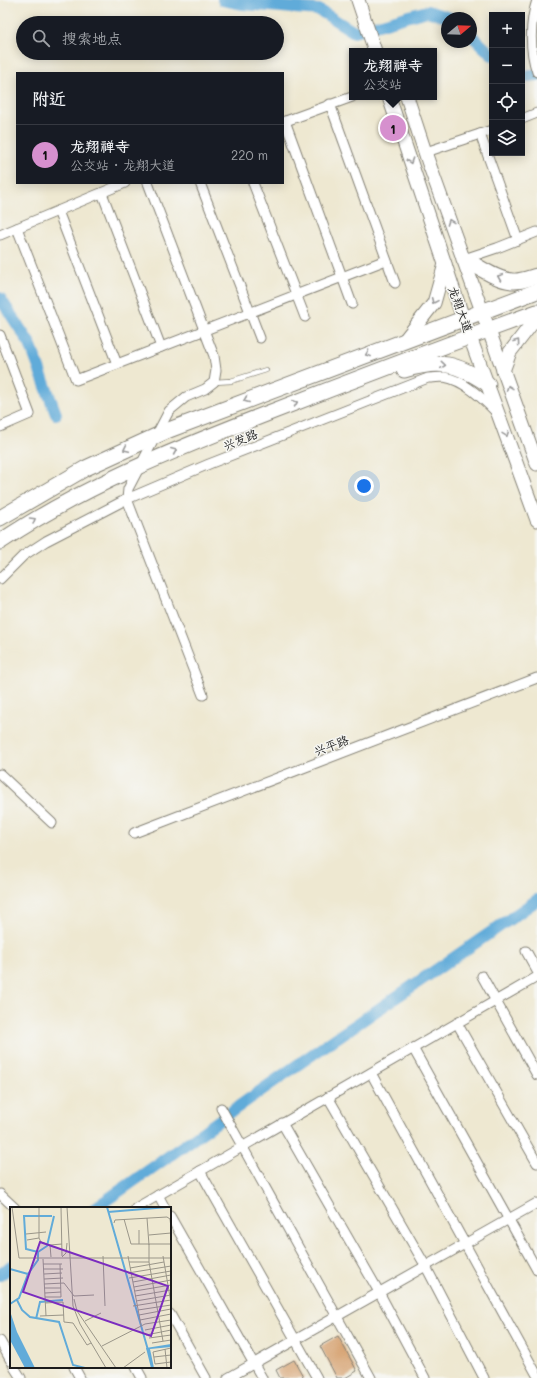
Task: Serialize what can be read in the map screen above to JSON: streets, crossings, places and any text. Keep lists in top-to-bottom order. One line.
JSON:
{"streets":{"main road":["龙翔大道"],"street":["兴发路","兴平路"]},"crossings":[["龙翔大道","兴发路"]],"north":"right","page":{"map_buttons":["+","−"],"search":"搜索地点","popup":["龙翔禅寺","公交站"],"heading":"附近","pins":"1","list":[{"mark":"1","name":"龙翔禅寺","note":"公交站 · 龙翔大道","value":"220 m"}]}}
